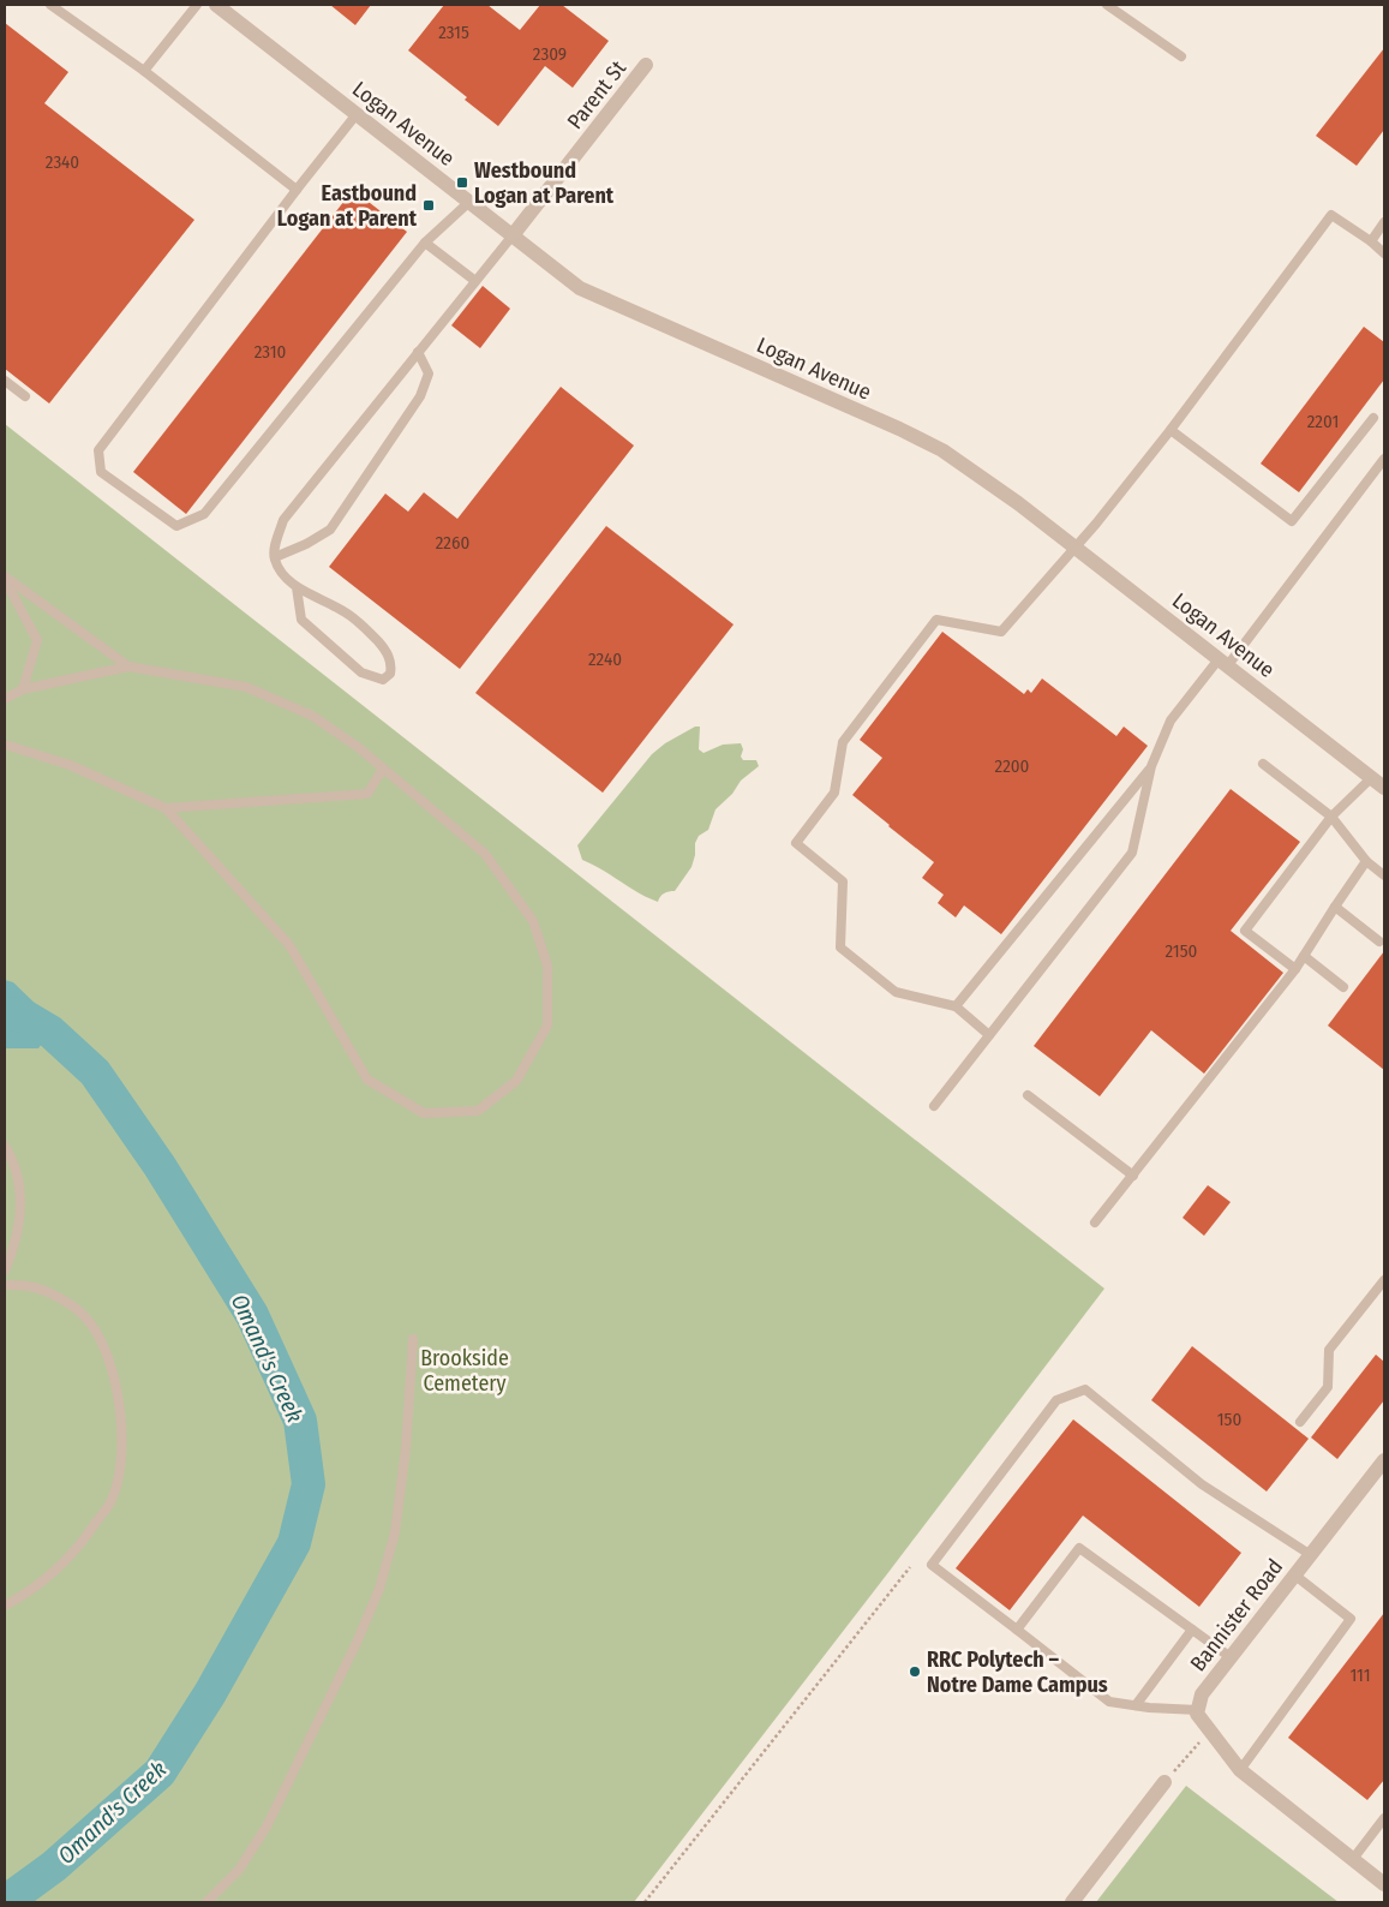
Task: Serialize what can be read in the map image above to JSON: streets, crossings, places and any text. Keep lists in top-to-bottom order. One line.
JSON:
{"streets":{"street":["Parent St","Logan Avenue","Bannister Road"]},"crossings":[["Parent St","Logan Avenue"]],"water":["Omand's Creek"],"parks":["Brookside Cemetery"],"places":{"transit":["Westbound Logan at Parent","Eastbound Logan at Parent"],"other":["RRC Polytech – Notre Dame Campus"]},"house_numbers":["2315","2309","2340","2310","2201","2260","2240","2200","2150","150","111"]}
